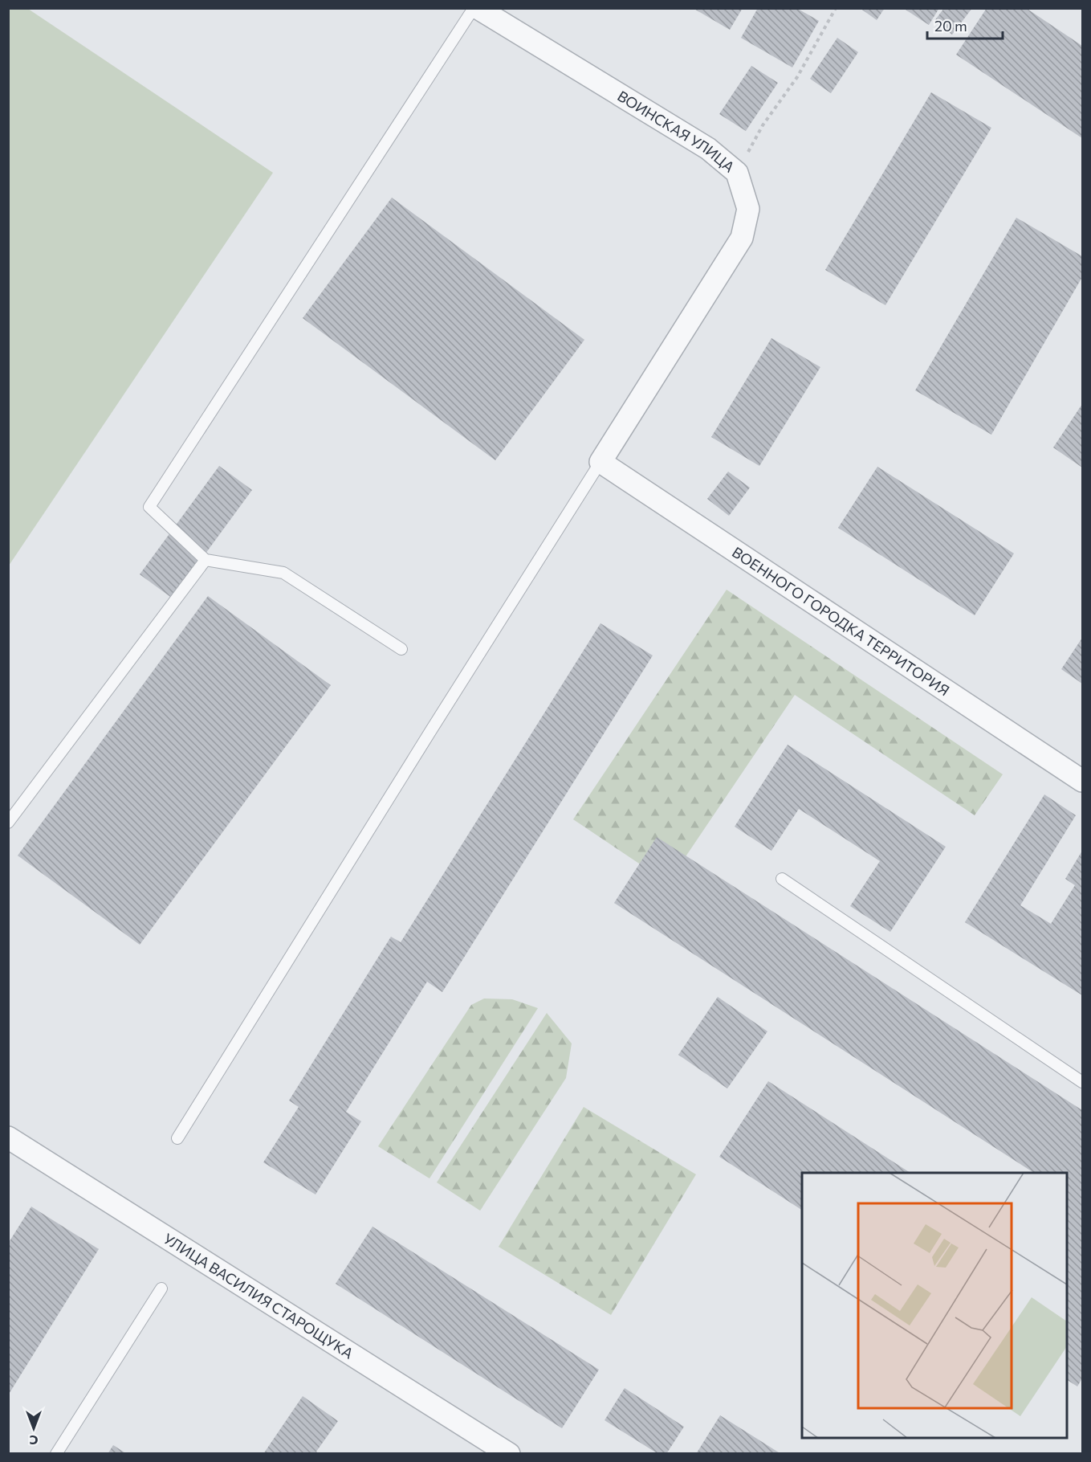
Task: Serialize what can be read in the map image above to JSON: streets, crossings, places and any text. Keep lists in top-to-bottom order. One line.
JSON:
{"streets":{"street":["ВОИНСКАЯ УЛИЦА","ВОЕННОГО ГОРОДКА ТЕРРИТОРИЯ","УЛИЦА ВАСИЛИЯ СТАРОЩУКА"]},"crossings":[["ВОИНСКАЯ УЛИЦА","ВОЕННОГО ГОРОДКА ТЕРРИТОРИЯ"]],"scale_bar":"20 m","north":"bottom"}
